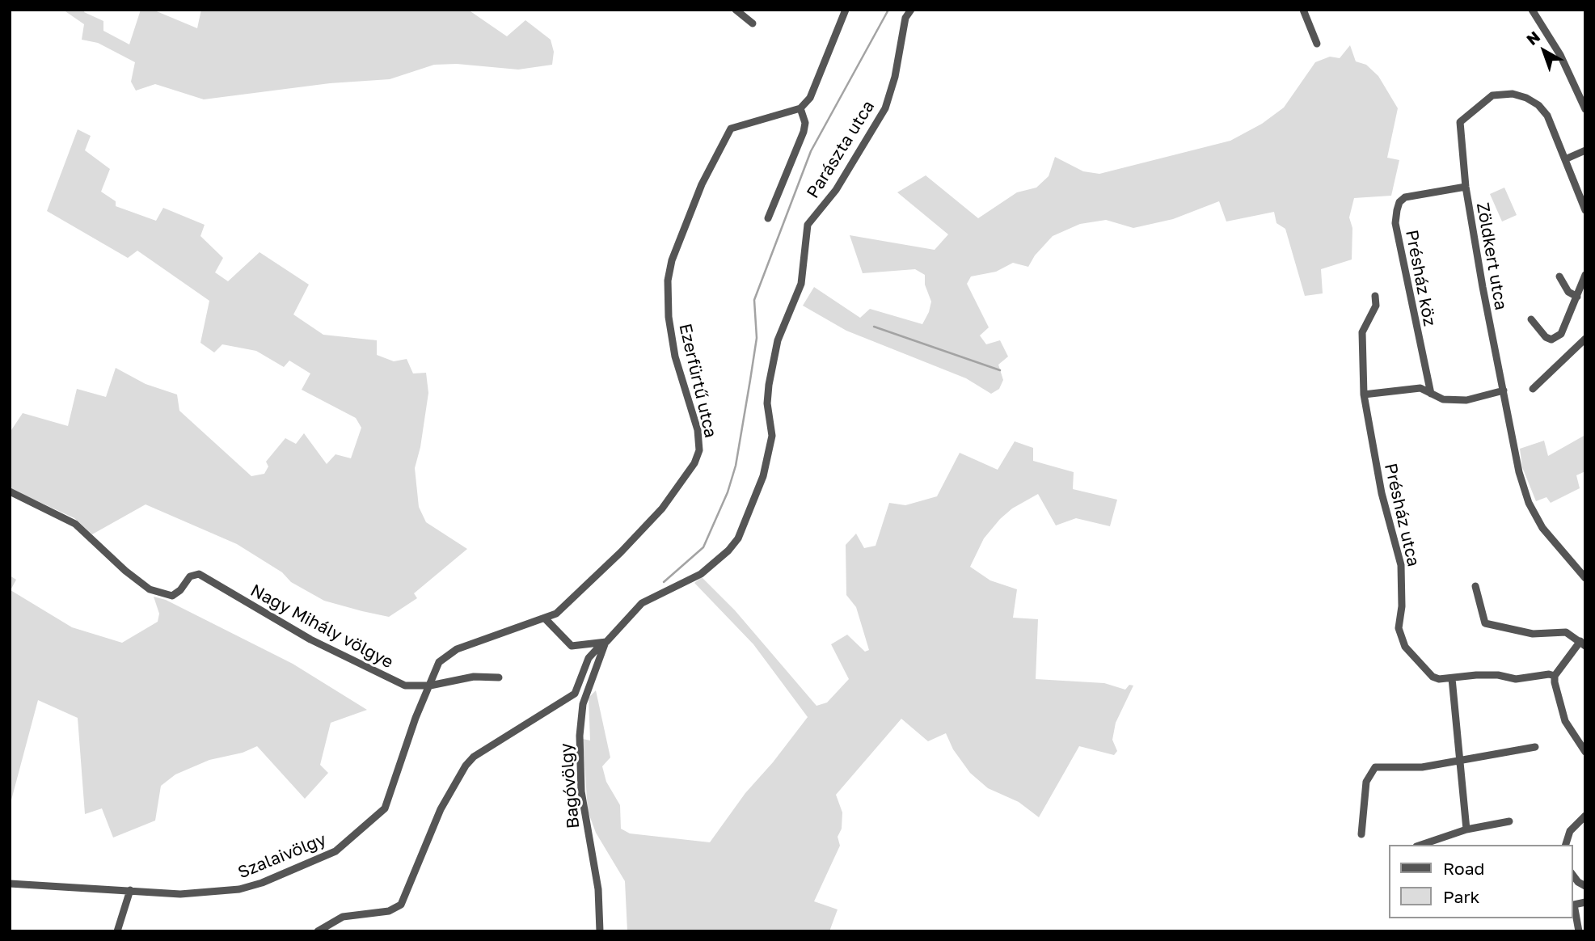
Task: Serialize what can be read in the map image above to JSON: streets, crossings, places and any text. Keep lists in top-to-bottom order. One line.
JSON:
{"streets":{"street":["Parászta utca","Zöldkert utca","Présház köz","Ezerfürtű utca","Présház utca","Nagy Mihály völgye","Bagóvölgy","Szalaivölgy"]},"crossings":[["Parászta utca","Bagóvölgy"],["Zöldkert utca","Présház köz"],["Ezerfürtű utca","Nagy Mihály völgye"],["Ezerfürtű utca","Szalaivölgy"],["Nagy Mihály völgye","Szalaivölgy"]],"legend":["Road","Park"],"north":"top left"}
